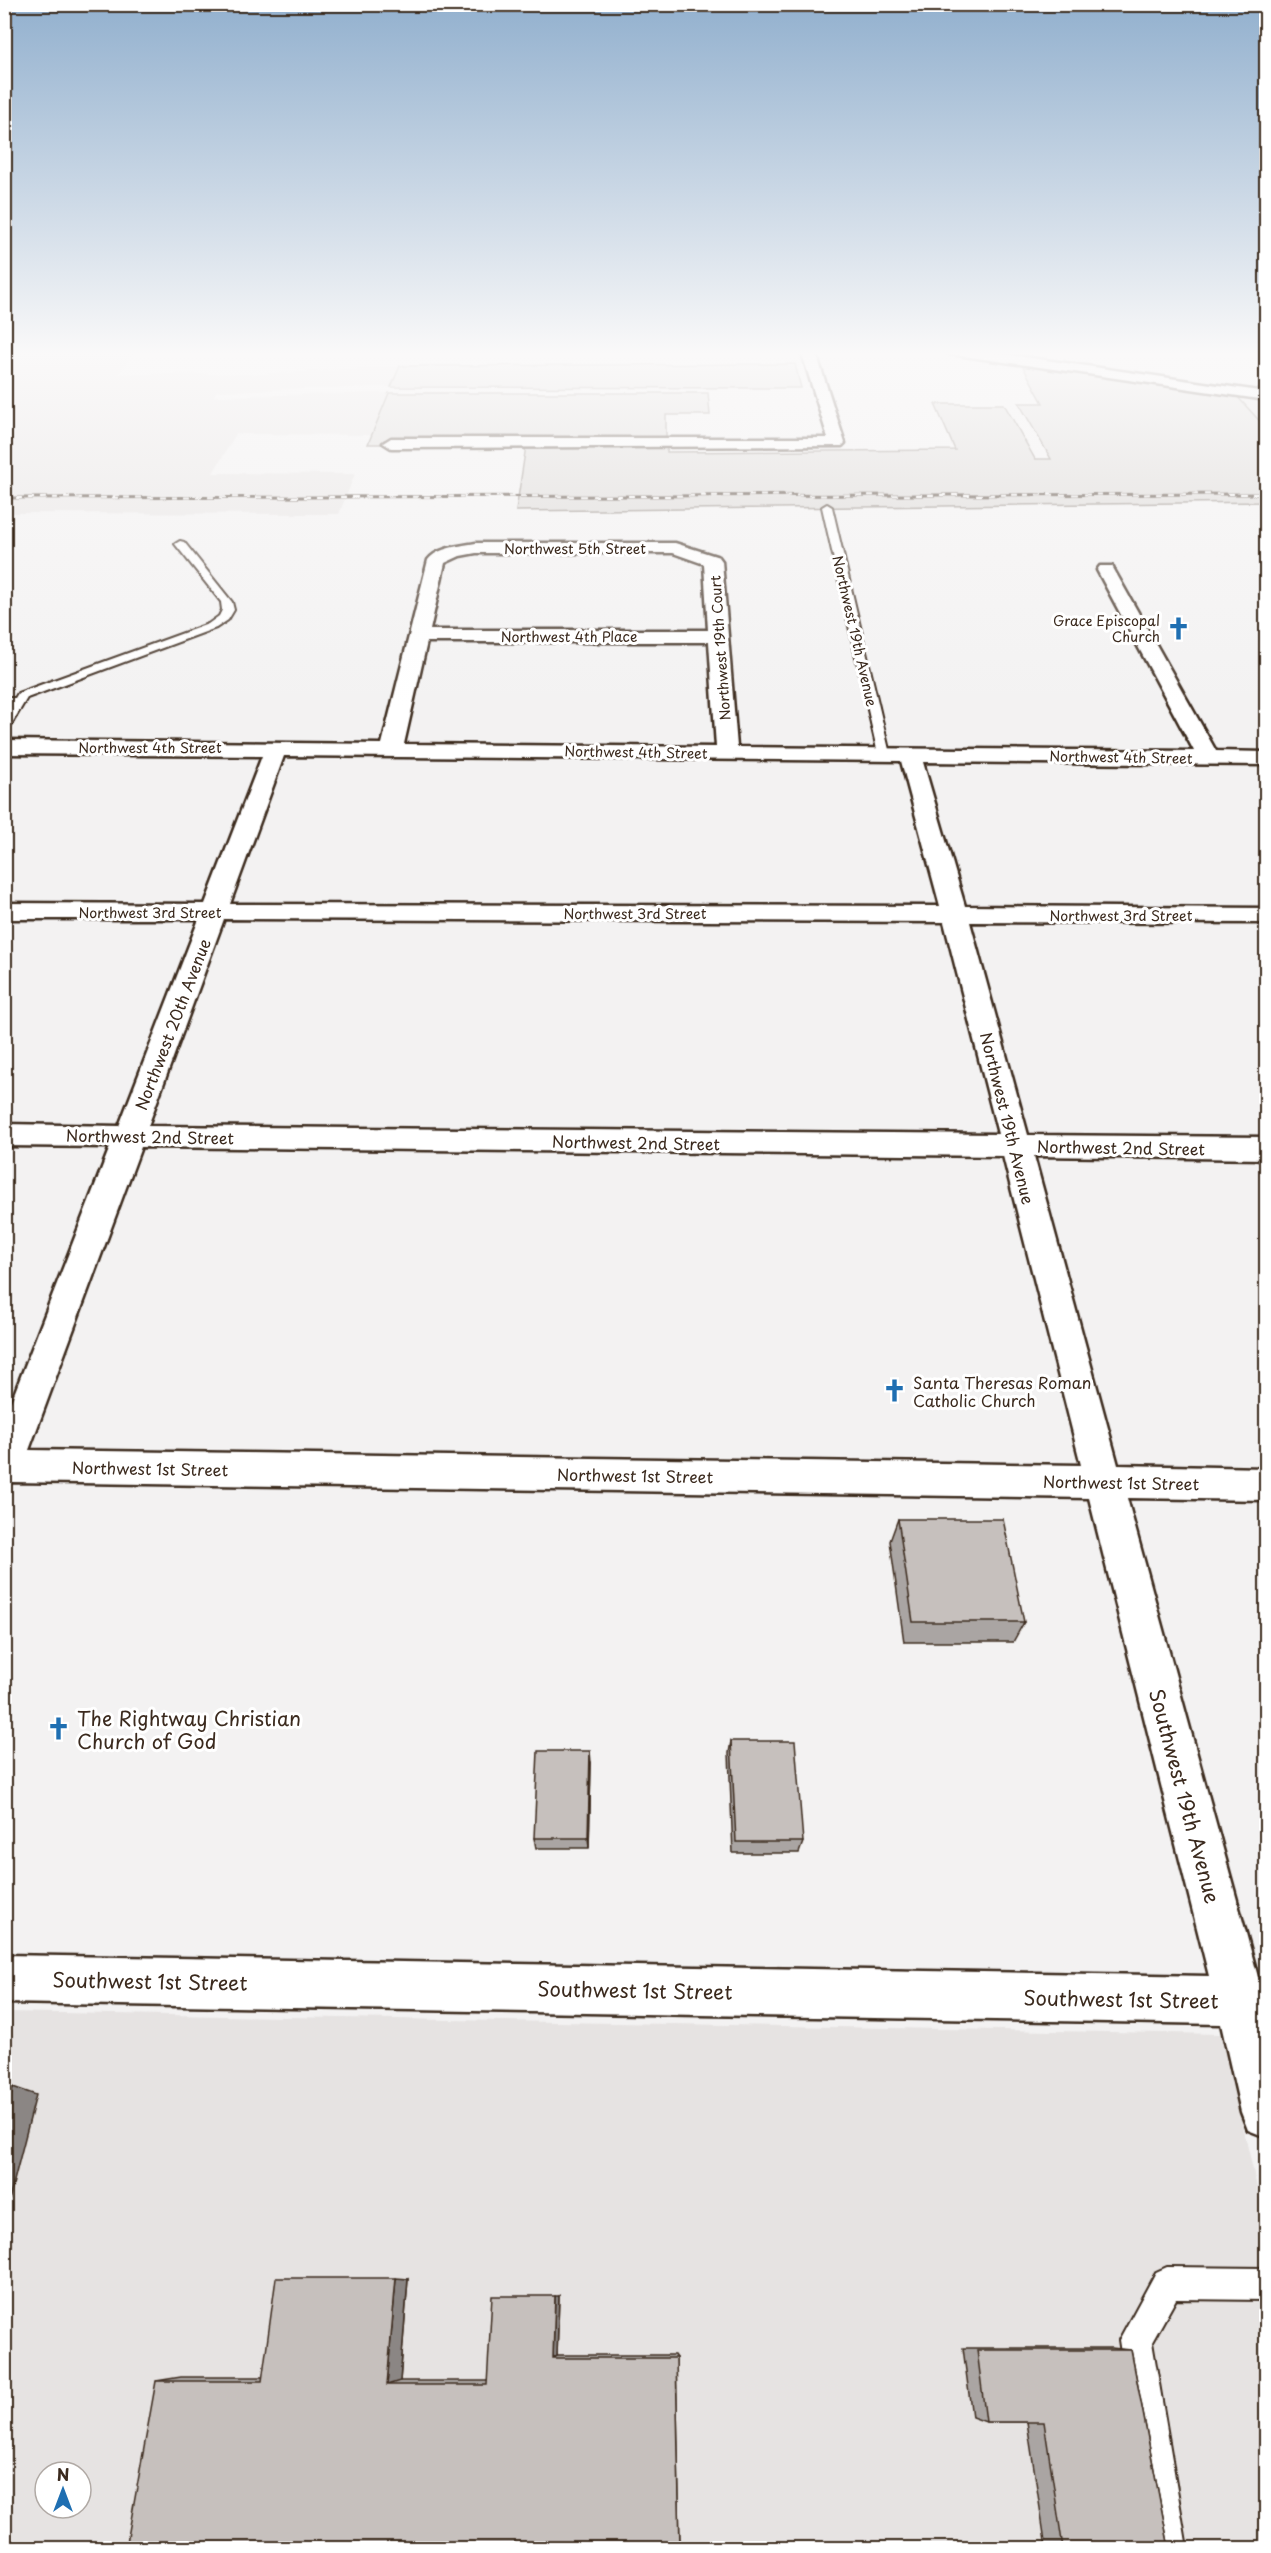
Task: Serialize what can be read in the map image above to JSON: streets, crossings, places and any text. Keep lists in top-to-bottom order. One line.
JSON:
{"streets":{"street":["Northwest 5th Street","Northwest 19th Avenue","Northwest 4th Place","Northwest 19th Court","Northwest 4th Street","Northwest 3rd Street","Northwest 20th Avenue","Northwest 2nd Street","Northwest 1st Street","Southwest 19th Avenue","Southwest 1st Street"]},"crossings":[["Northwest 5th Street","Northwest 4th Place"],["Northwest 5th Street","Northwest 19th Court"],["Northwest 19th Avenue","Northwest 4th Street"],["Northwest 19th Avenue","Northwest 3rd Street"],["Northwest 19th Avenue","Northwest 2nd Street"],["Northwest 19th Avenue","Northwest 1st Street"],["Northwest 19th Avenue","Southwest 19th Avenue"],["Northwest 4th Place","Northwest 19th Court"],["Northwest 19th Court","Northwest 4th Street"],["Northwest 4th Street","Northwest 20th Avenue"],["Northwest 3rd Street","Northwest 20th Avenue"],["Northwest 20th Avenue","Northwest 2nd Street"],["Northwest 20th Avenue","Northwest 1st Street"],["Northwest 1st Street","Southwest 19th Avenue"],["Southwest 19th Avenue","Southwest 1st Street"]],"places":{"church":["Grace Episcopal Church","Santa Theresas Roman Catholic Church","The Rightway Christian Church of God"]},"north":"top"}
